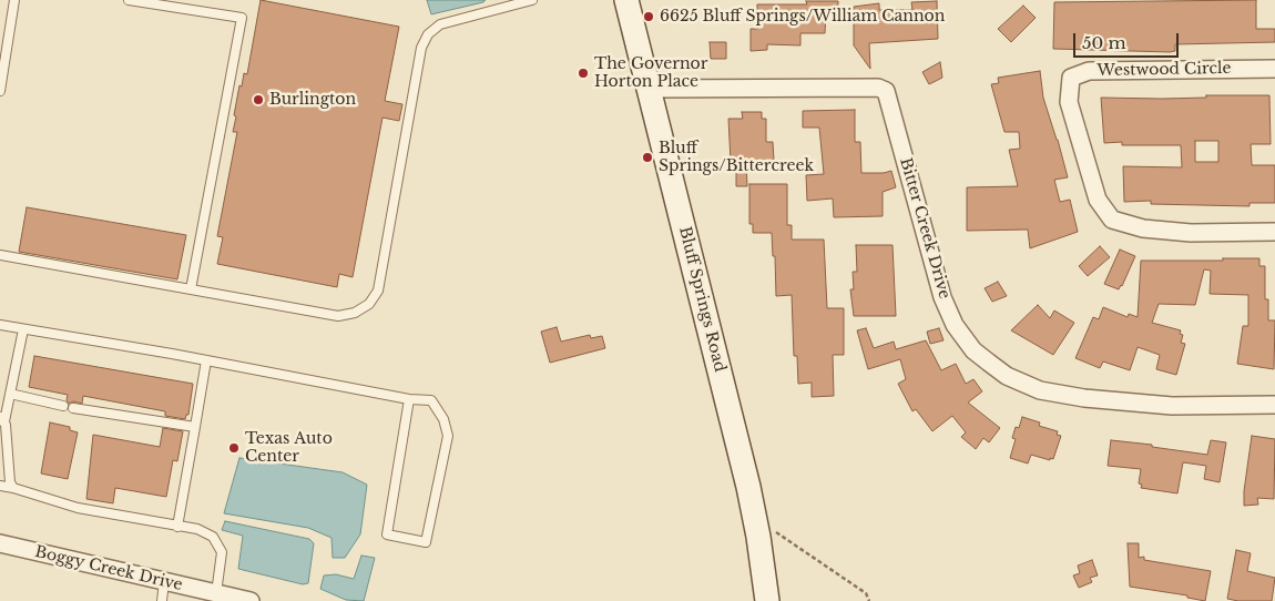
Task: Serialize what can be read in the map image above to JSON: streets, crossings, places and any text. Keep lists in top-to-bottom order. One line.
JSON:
{"streets":{"street":["Westwood Circle","Bitter Creek Drive","Bluff Springs Road","Boggy Creek Drive"]},"crossings":[["Bitter Creek Drive","Bluff Springs Road"]],"places":["6625 Bluff Springs/William Cannon","The Governor Horton Place","Burlington","Bluff Springs/Bittercreek","Texas Auto Center"],"scale_bar":"50 m"}
